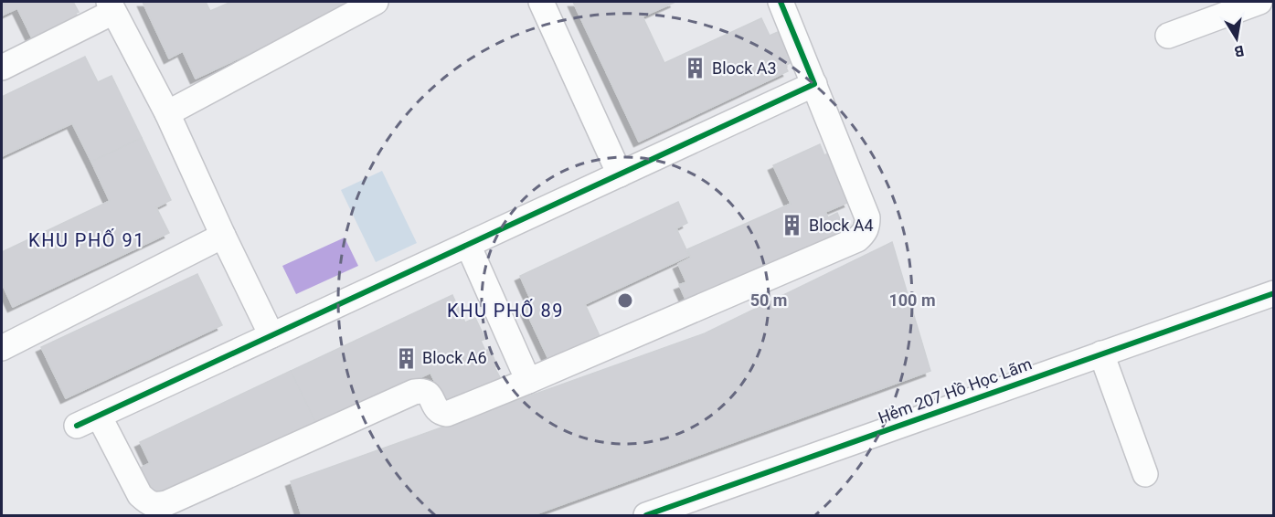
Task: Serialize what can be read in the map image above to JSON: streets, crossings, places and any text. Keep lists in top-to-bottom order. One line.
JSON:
{"streets":{"street":["Hẻm 207 Hồ Học Lãm"]},"districts":["KHU PHỐ 91","KHU PHỐ 89"],"places":{"building":["Block A3","Block A4","Block A6"]},"north":"bottom","rings":["50 m","100 m"]}
